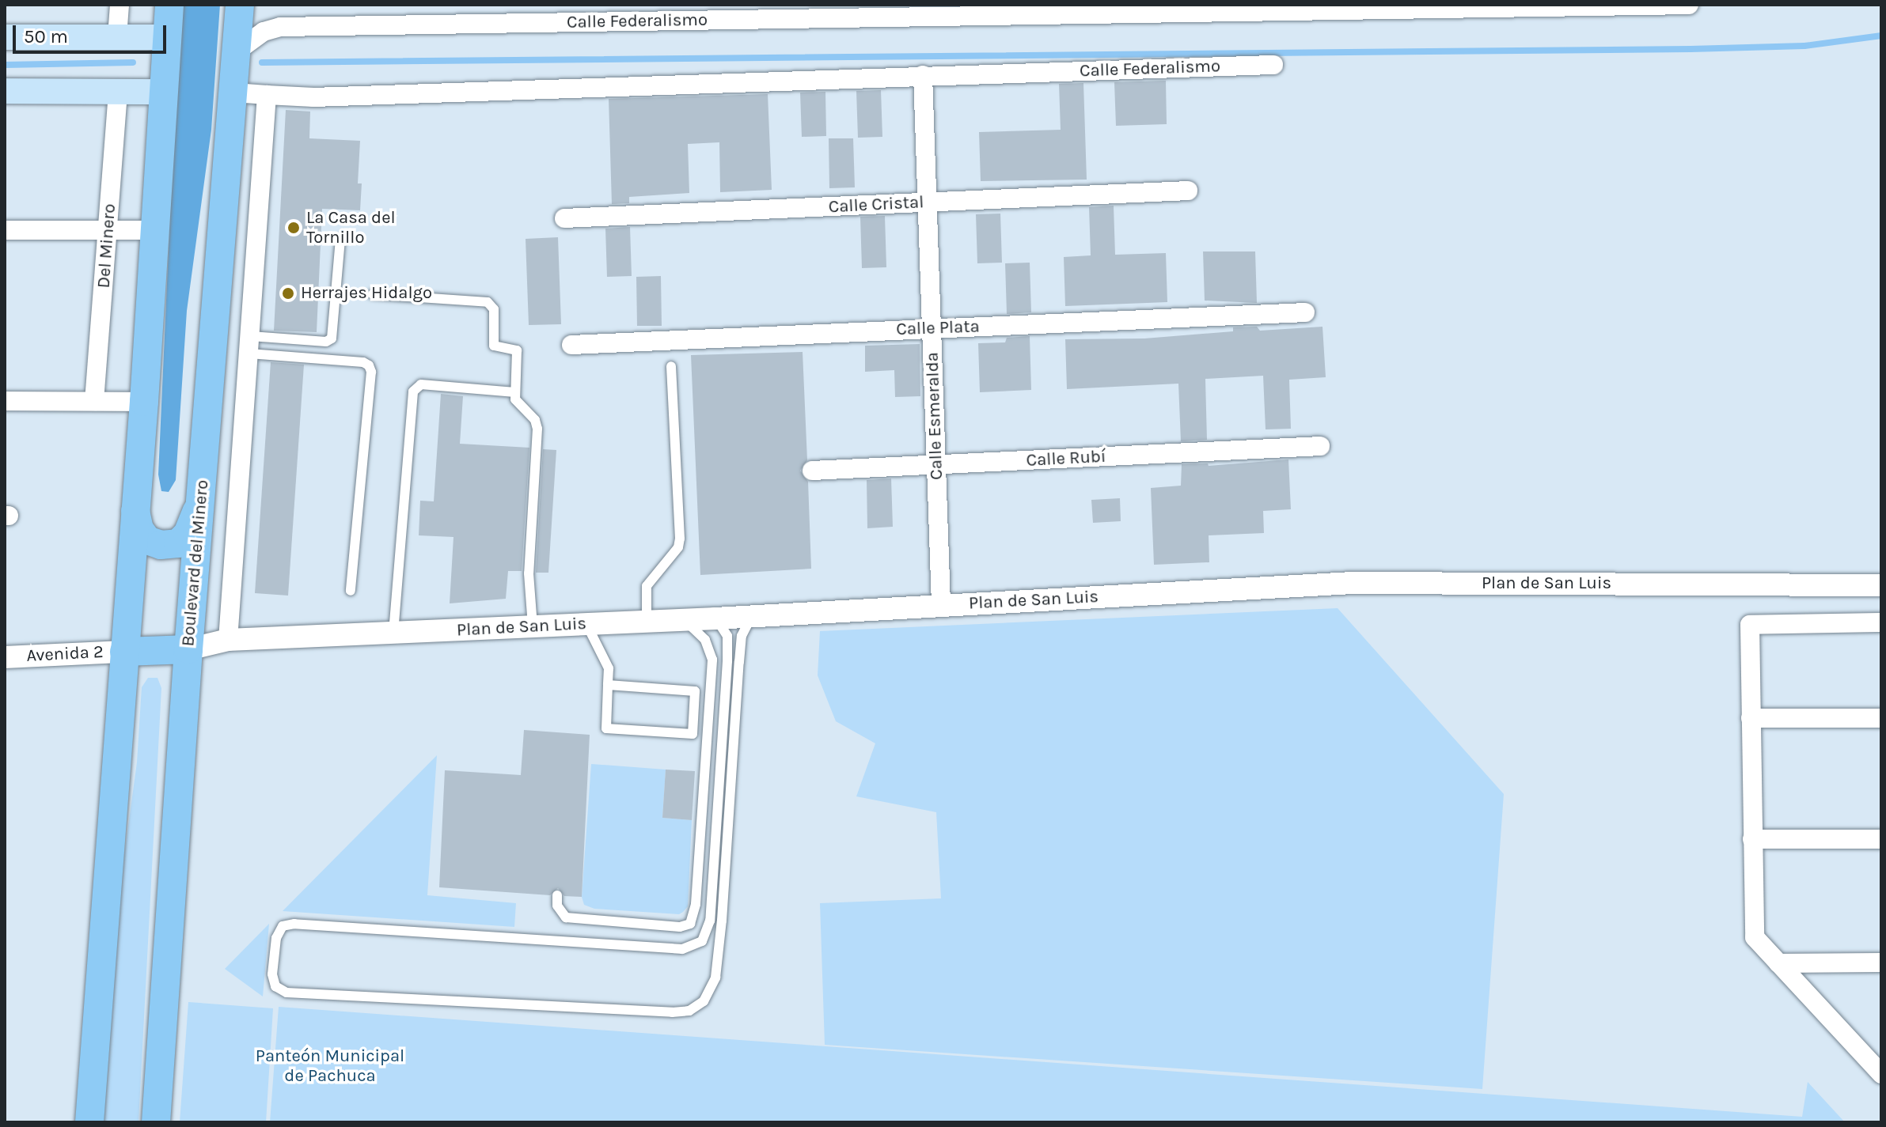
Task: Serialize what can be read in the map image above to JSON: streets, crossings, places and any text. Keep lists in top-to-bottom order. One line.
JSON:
{"streets":{"main road":["Boulevard del Minero"],"street":["Calle Federalismo","Calle Cristal","Del Minero","Calle Plata","Calle Esmeralda","Calle Rubí","Plan de San Luis","Avenida 2"]},"crossings":[["Calle Federalismo","Calle Esmeralda"],["Calle Federalismo","Boulevard del Minero"],["Calle Cristal","Calle Esmeralda"],["Calle Plata","Calle Esmeralda"],["Calle Esmeralda","Calle Rubí"],["Calle Esmeralda","Plan de San Luis"],["Boulevard del Minero","Plan de San Luis"]],"parks":["Panteón Municipal de Pachuca"],"places":["La Casa del Tornillo","Herrajes Hidalgo"],"scale_bar":"50 m"}
